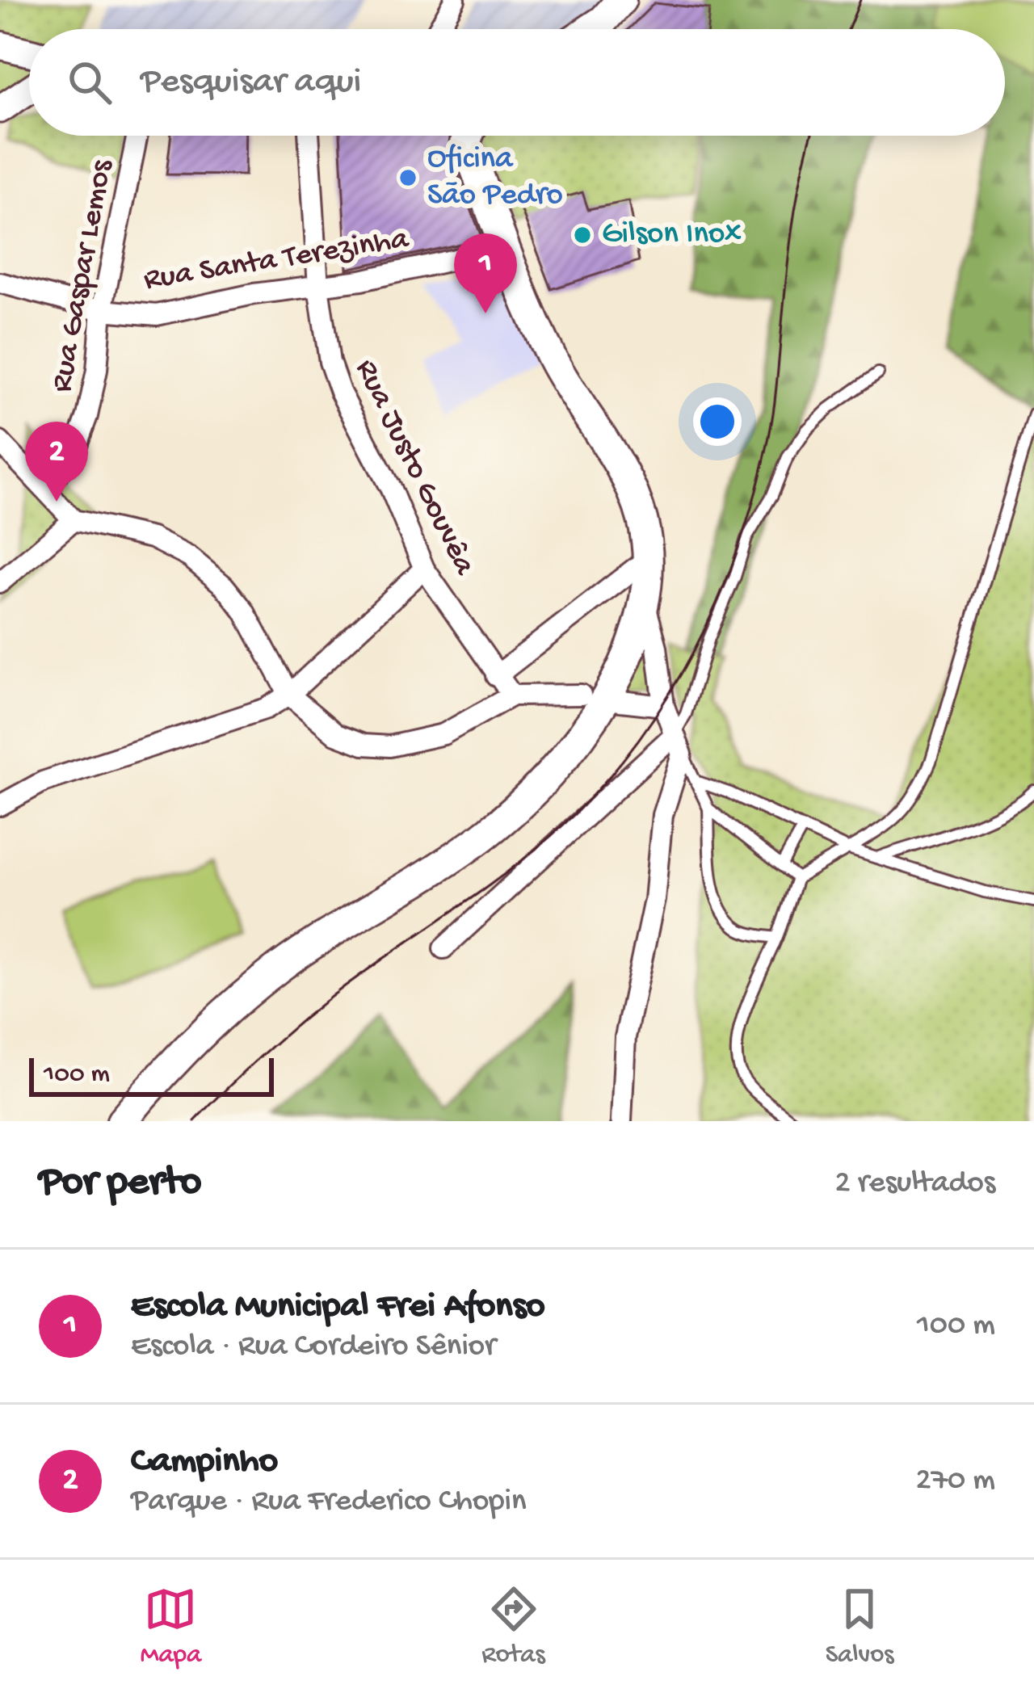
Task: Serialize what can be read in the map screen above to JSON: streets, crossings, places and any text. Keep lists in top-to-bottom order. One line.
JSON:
{"streets":{"street":["Rua Santa Terezinha","Rua Gaspar Lemos","Rua Justo Gouvêa"]},"crossings":[["Rua Santa Terezinha","Rua Gaspar Lemos"],["Rua Santa Terezinha","Rua Justo Gouvêa"]],"places":["Oficina São Pedro","Gilson Inox"],"scale_bar":"100 m","page":{"search":"Pesquisar aqui","pins":["1","2"],"scale":"100 m","heading":["Por perto","2 resultados"],"list":[{"mark":"1","name":"Escola Municipal Frei Afonso","note":"Escola · Rua Cordeiro Sênior","value":"100 m"},{"mark":"2","name":"Campinho","note":"Parque · Rua Frederico Chopin","value":"270 m"}],"nav":["Mapa","Rotas","Salvos"]}}
